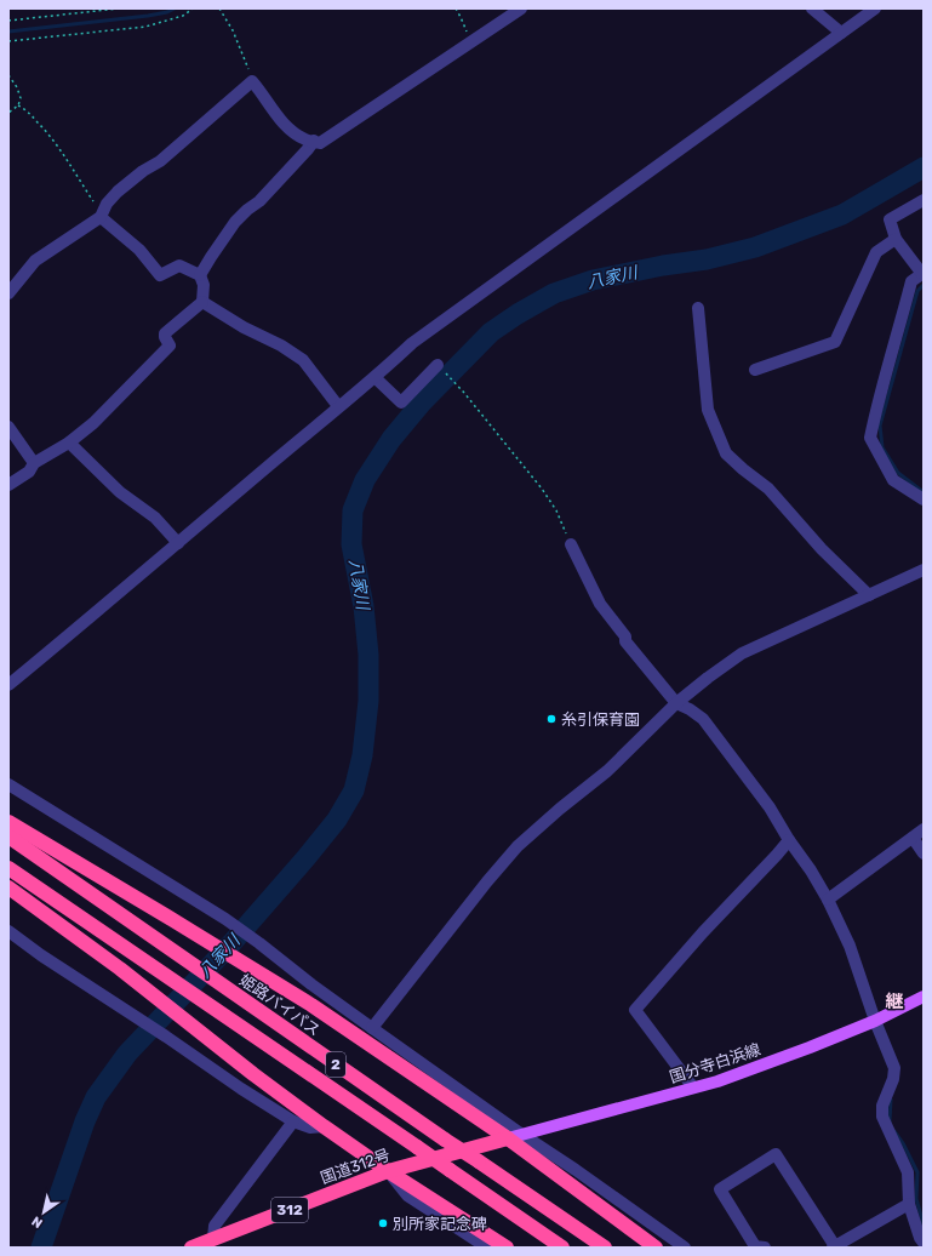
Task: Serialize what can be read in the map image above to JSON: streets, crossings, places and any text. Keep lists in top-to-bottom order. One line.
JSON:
{"streets":{"highway":["姫路バイパス","2","国道312号","312"],"main road":["国分寺白浜線"]},"crossings":[["国分寺白浜線","国道312号"]],"districts":["継"],"water":["八家川"],"places":["糸引保育園","別所家記念碑"],"north":"bottom left"}
